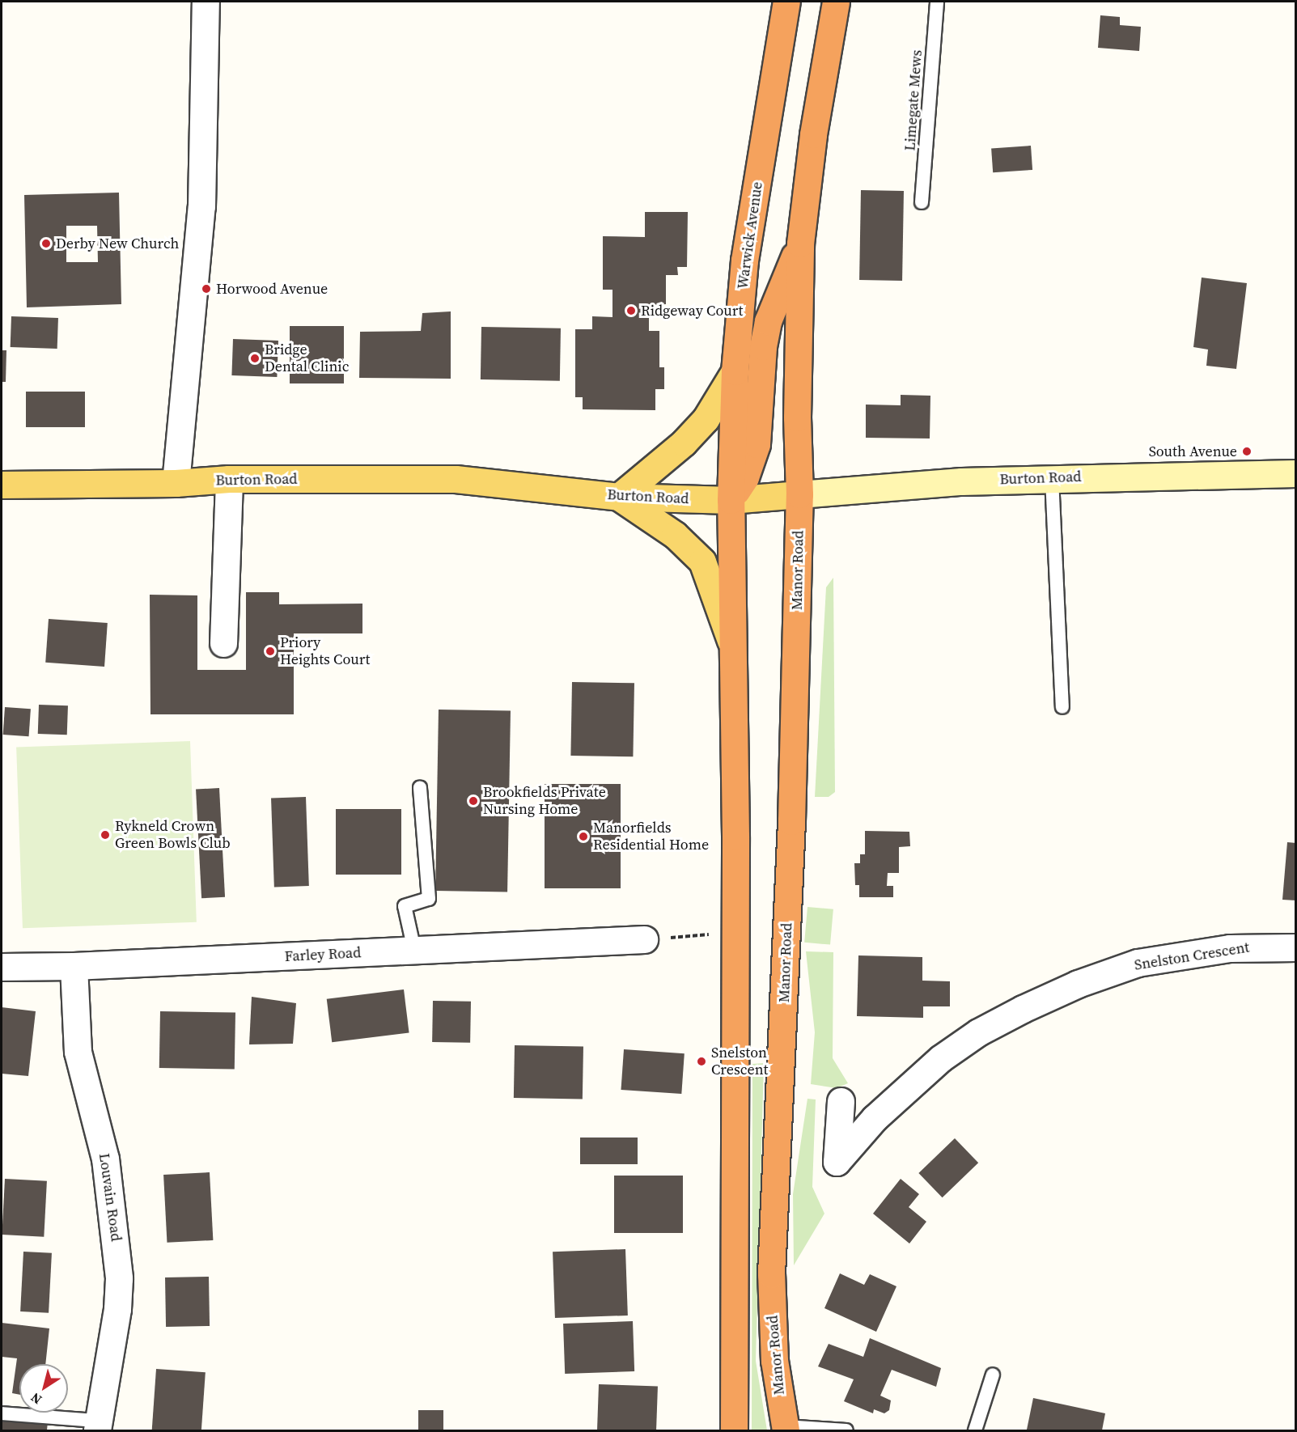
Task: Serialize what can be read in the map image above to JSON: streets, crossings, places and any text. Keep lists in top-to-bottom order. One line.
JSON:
{"streets":{"highway":["Warwick Avenue","Manor Road"],"main road":["Burton Road"],"street":["Farley Road","Snelston Crescent","Louvain Road"],"lane":["Limegate Mews"]},"crossings":[["Warwick Avenue","Burton Road"],["Burton Road","Manor Road"],["Farley Road","Louvain Road"]],"places":["Derby New Church","Horwood Avenue","Ridgeway Court","Bridge Dental Clinic","South Avenue","Priory Heights Court","Brookfields Private Nursing Home","Rykneld Crown Green Bowls Club","Manorfields Residential Home","Snelston Crescent"],"north":"bottom left"}
